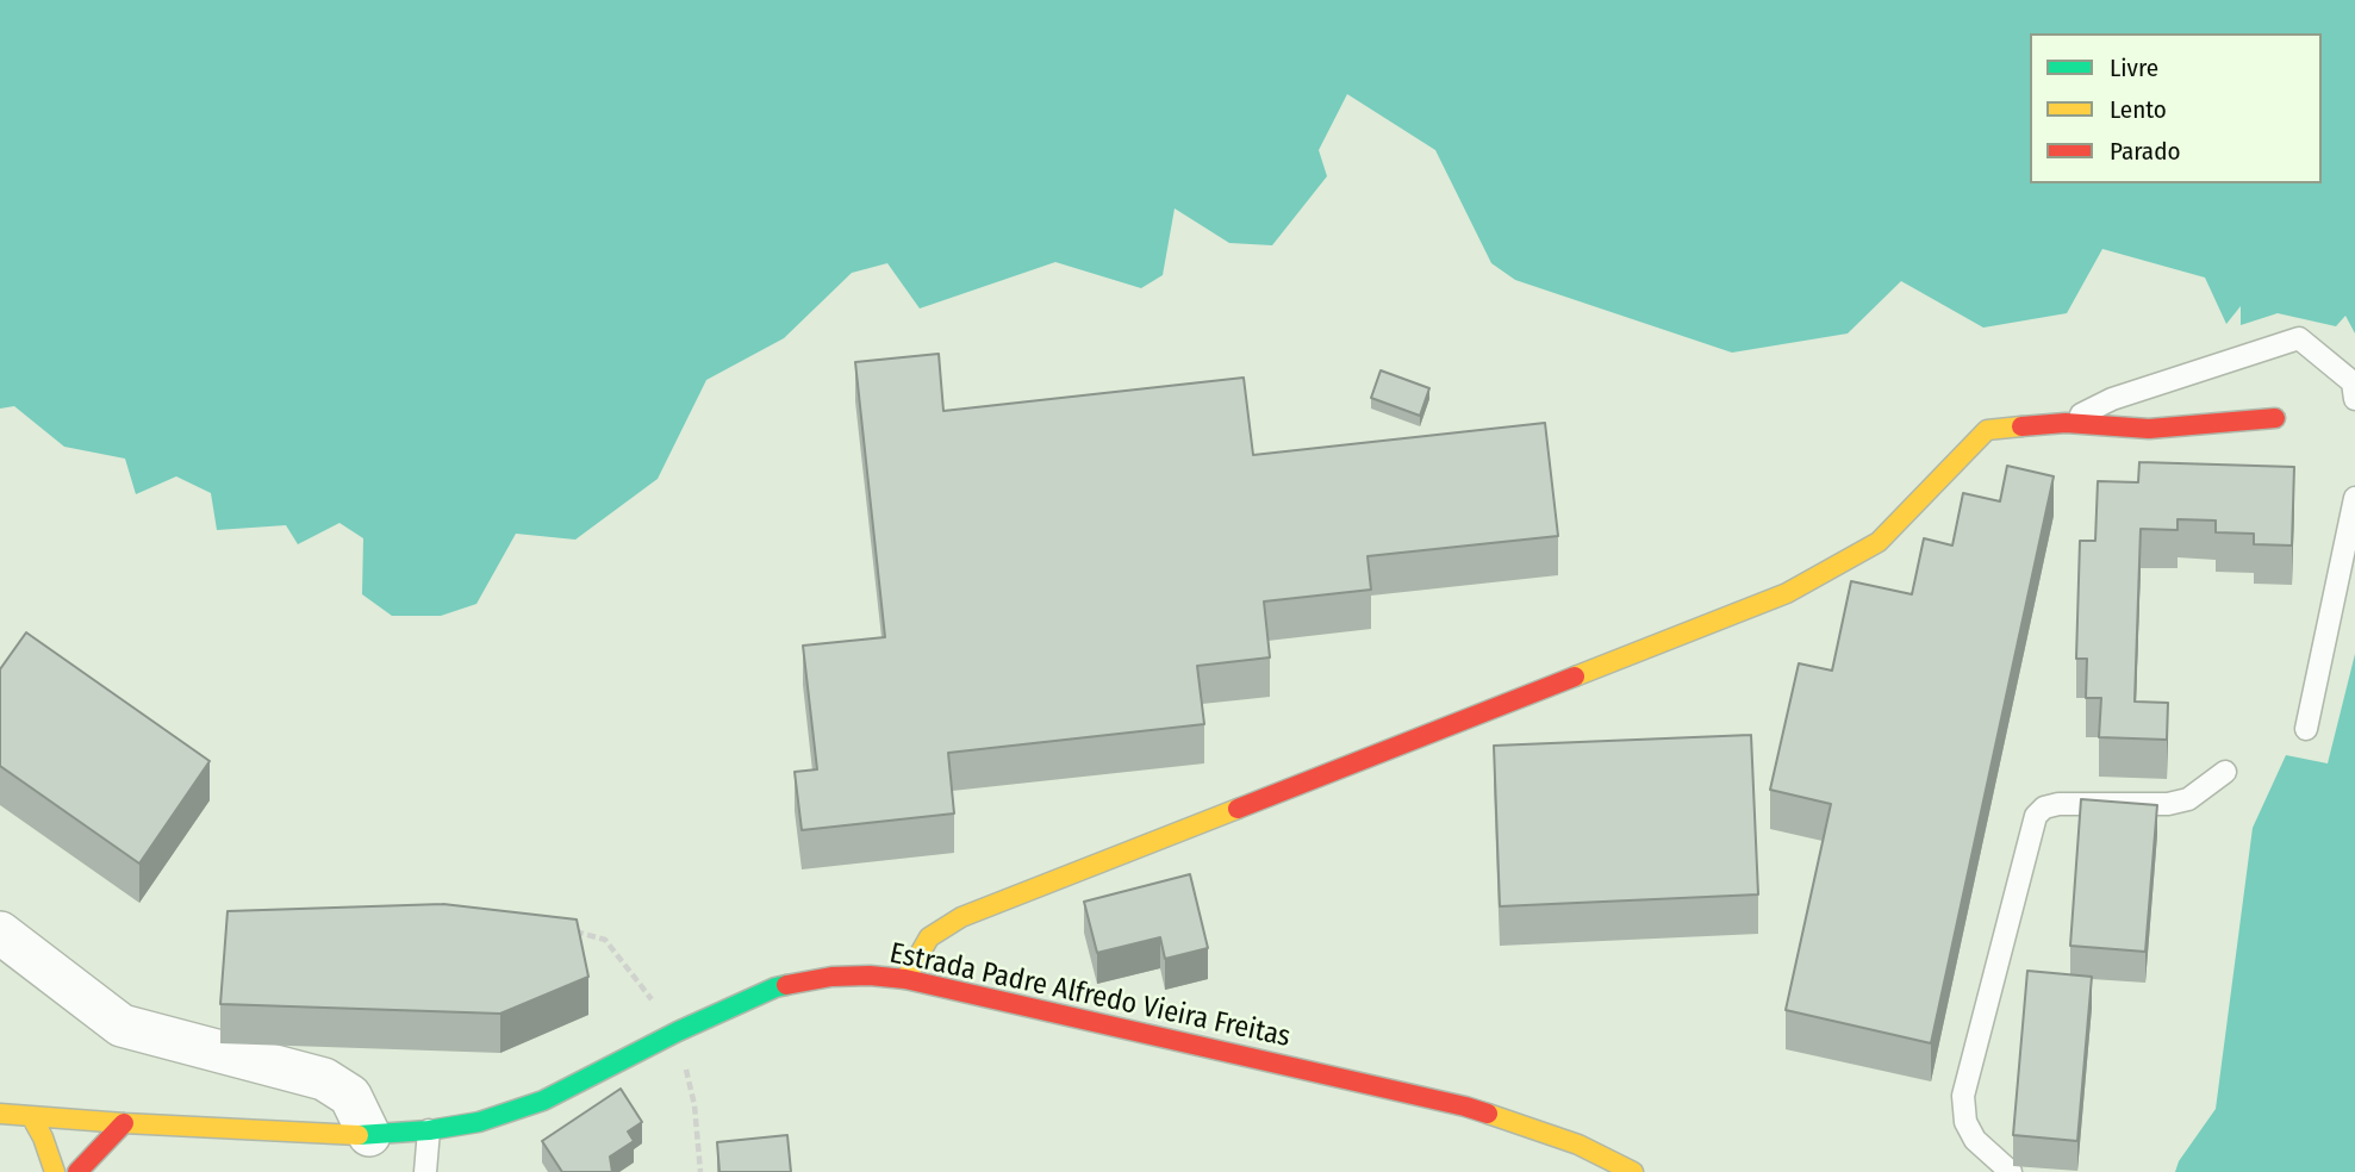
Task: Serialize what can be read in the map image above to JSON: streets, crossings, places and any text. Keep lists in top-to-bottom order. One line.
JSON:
{"streets":{"main road":["Estrada Padre Alfredo Vieira Freitas"]},"legend":["Livre","Lento","Parado"]}
